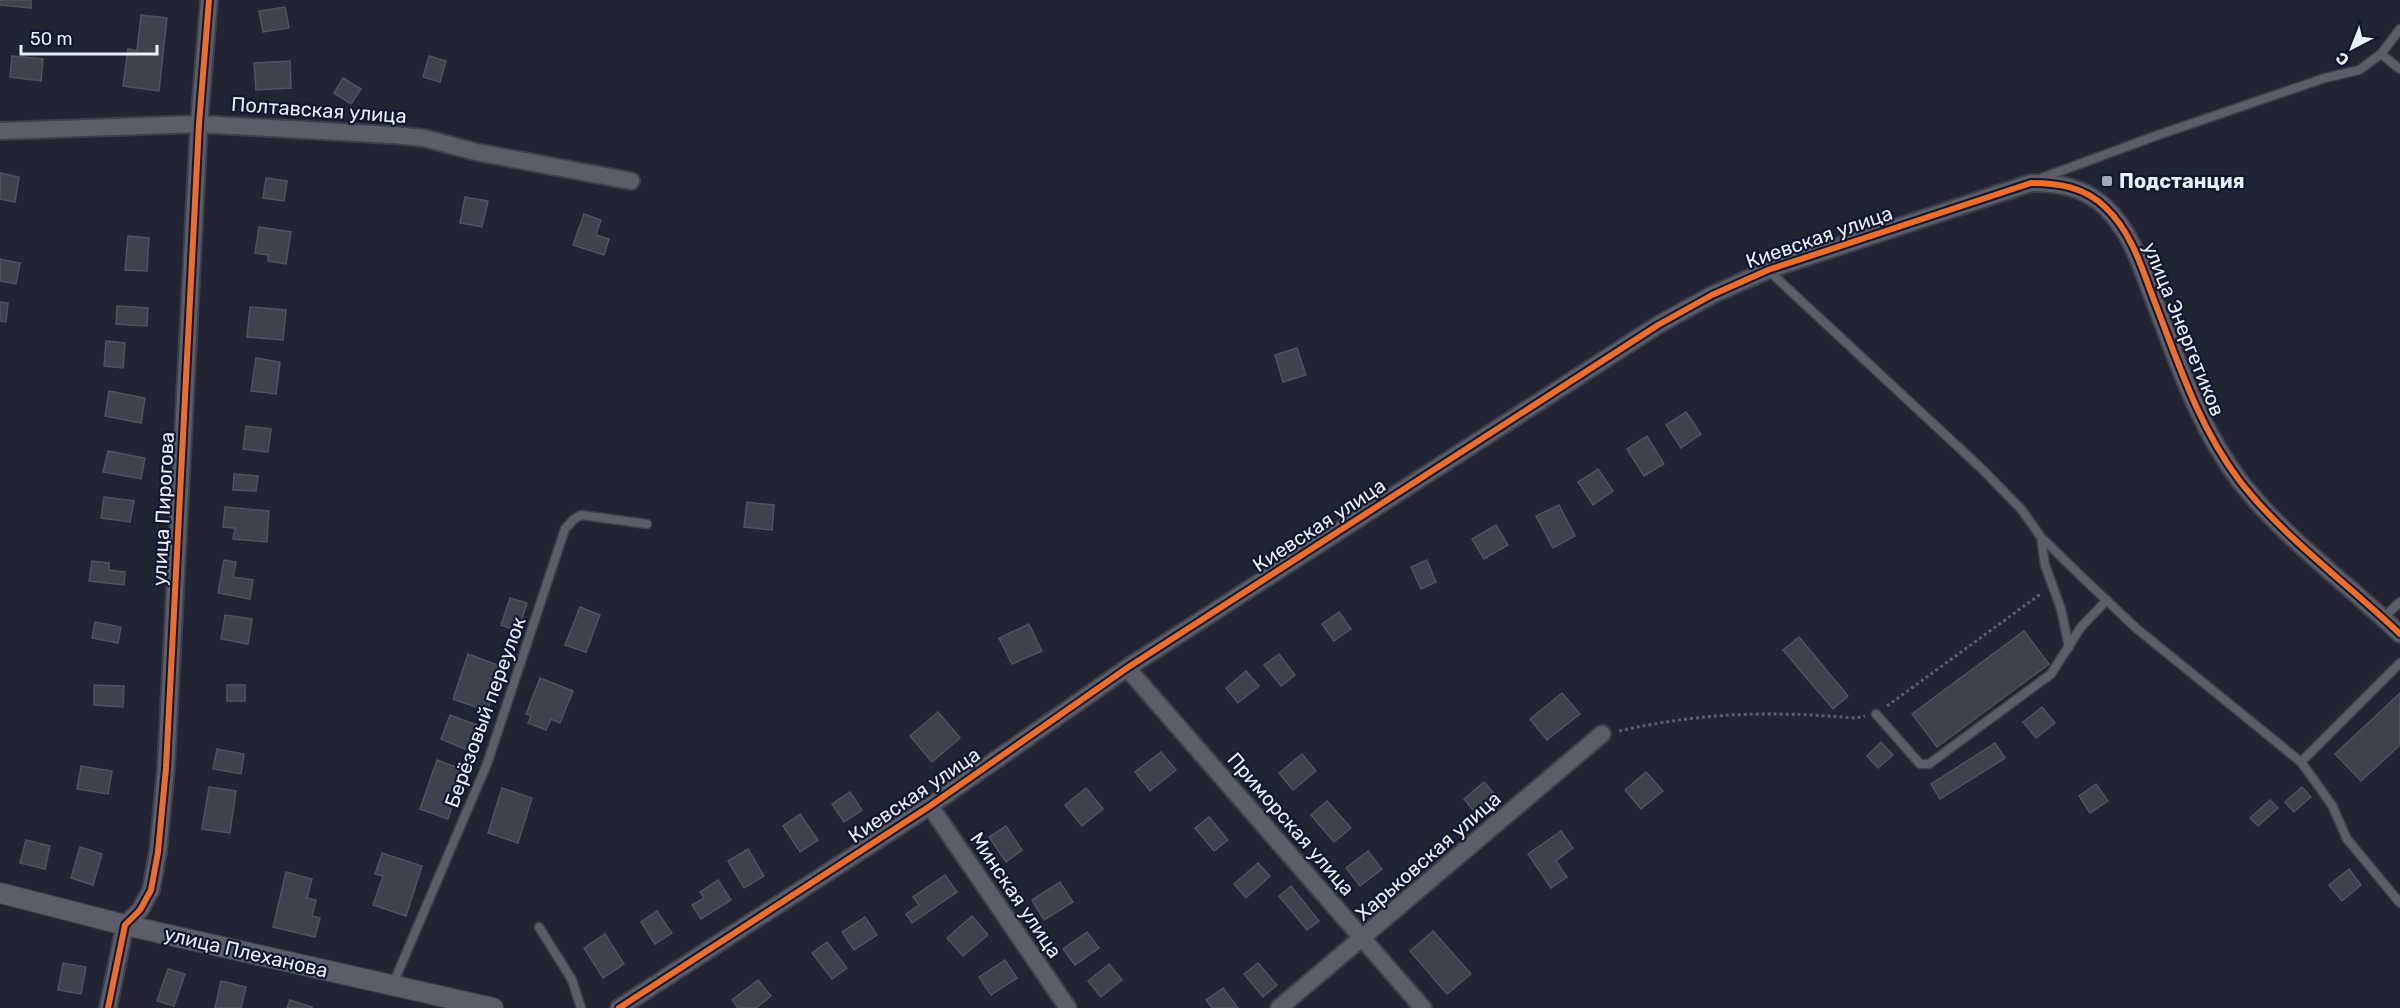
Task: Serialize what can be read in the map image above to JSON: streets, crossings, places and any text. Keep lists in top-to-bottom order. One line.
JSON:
{"streets":{"street":["Полтавская улица","Киевская улица","улица Энергетиков","улица Пирогова","Приморская улица","Харьковская улица","Минская улица","улица Плеханова"],"lane":["Берёзовый переулок"]},"crossings":[["Полтавская улица","улица Пирогова"],["Киевская улица","улица Энергетиков"],["Киевская улица","Приморская улица"],["Киевская улица","Минская улица"],["улица Пирогова","улица Плеханова"],["Берёзовый переулок","улица Плеханова"],["Приморская улица","Харьковская улица"]],"places":{"transit":["Подстанция"]},"scale_bar":"50 m","north":"bottom left"}
